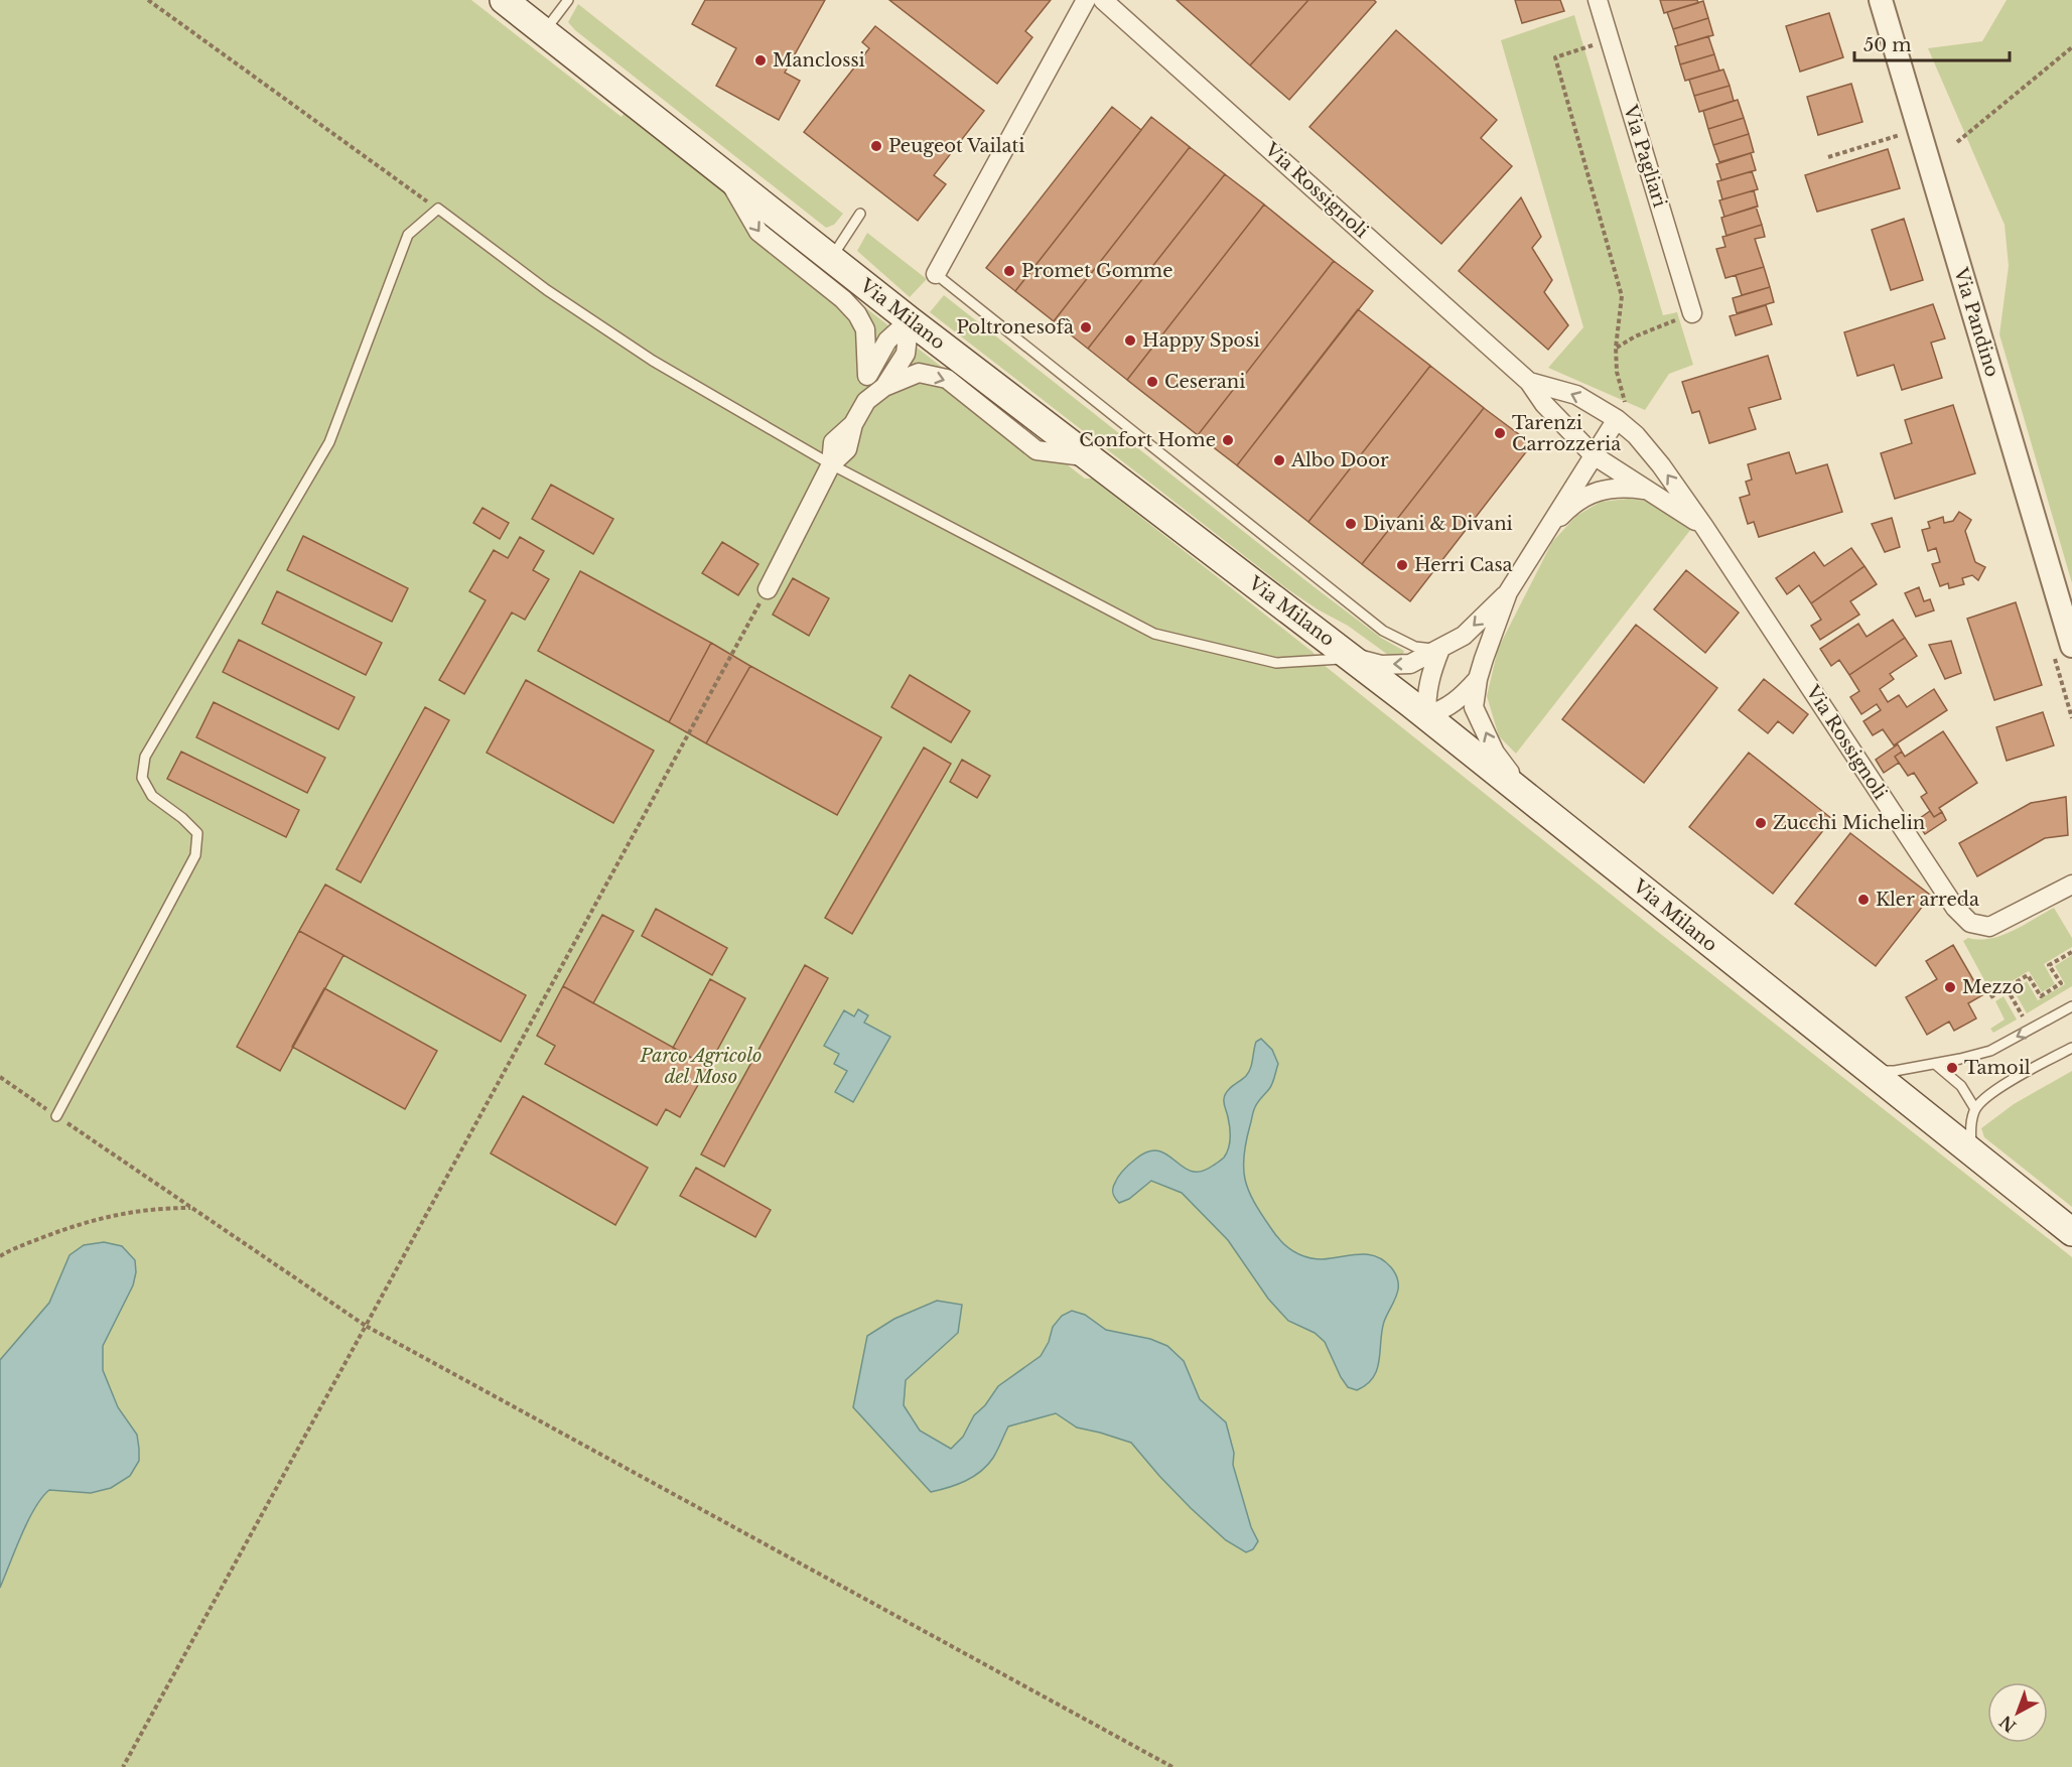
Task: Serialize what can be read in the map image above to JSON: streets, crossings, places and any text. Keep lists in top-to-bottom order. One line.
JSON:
{"streets":{"main road":["Via Milano"],"street":["Via Pagliari","Via Rossignoli","Via Pandino"]},"crossings":[["Via Rossignoli","Via Milano"]],"parks":["Parco Agricolo del Moso"],"places":["Manclossi","Peugeot Vailati","Promet Gomme","Poltronesofà","Happy Sposi","Ceserani","Tarenzi Carrozzeria","Confort Home","Albo Door","Divani & Divani","Herri Casa","Zucchi Michelin","Kler arreda","Mezzo","Tamoil"],"scale_bar":"50 m","north":"bottom left"}
